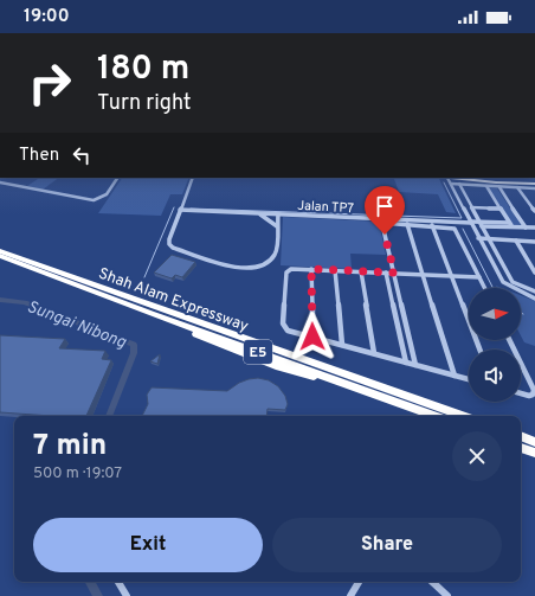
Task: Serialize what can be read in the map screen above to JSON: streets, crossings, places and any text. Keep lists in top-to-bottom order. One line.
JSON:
{"streets":{"highway":["Shah Alam Expressway","E5"],"street":["Jalan TP7"]},"water":["Sungai Nibong"],"north":"right","page":{"status":"19:00","turn":["180 m","Turn right"],"then":"Then","heading":["7 min","500 m · 19:07"],"buttons":["Exit","Share"]}}
